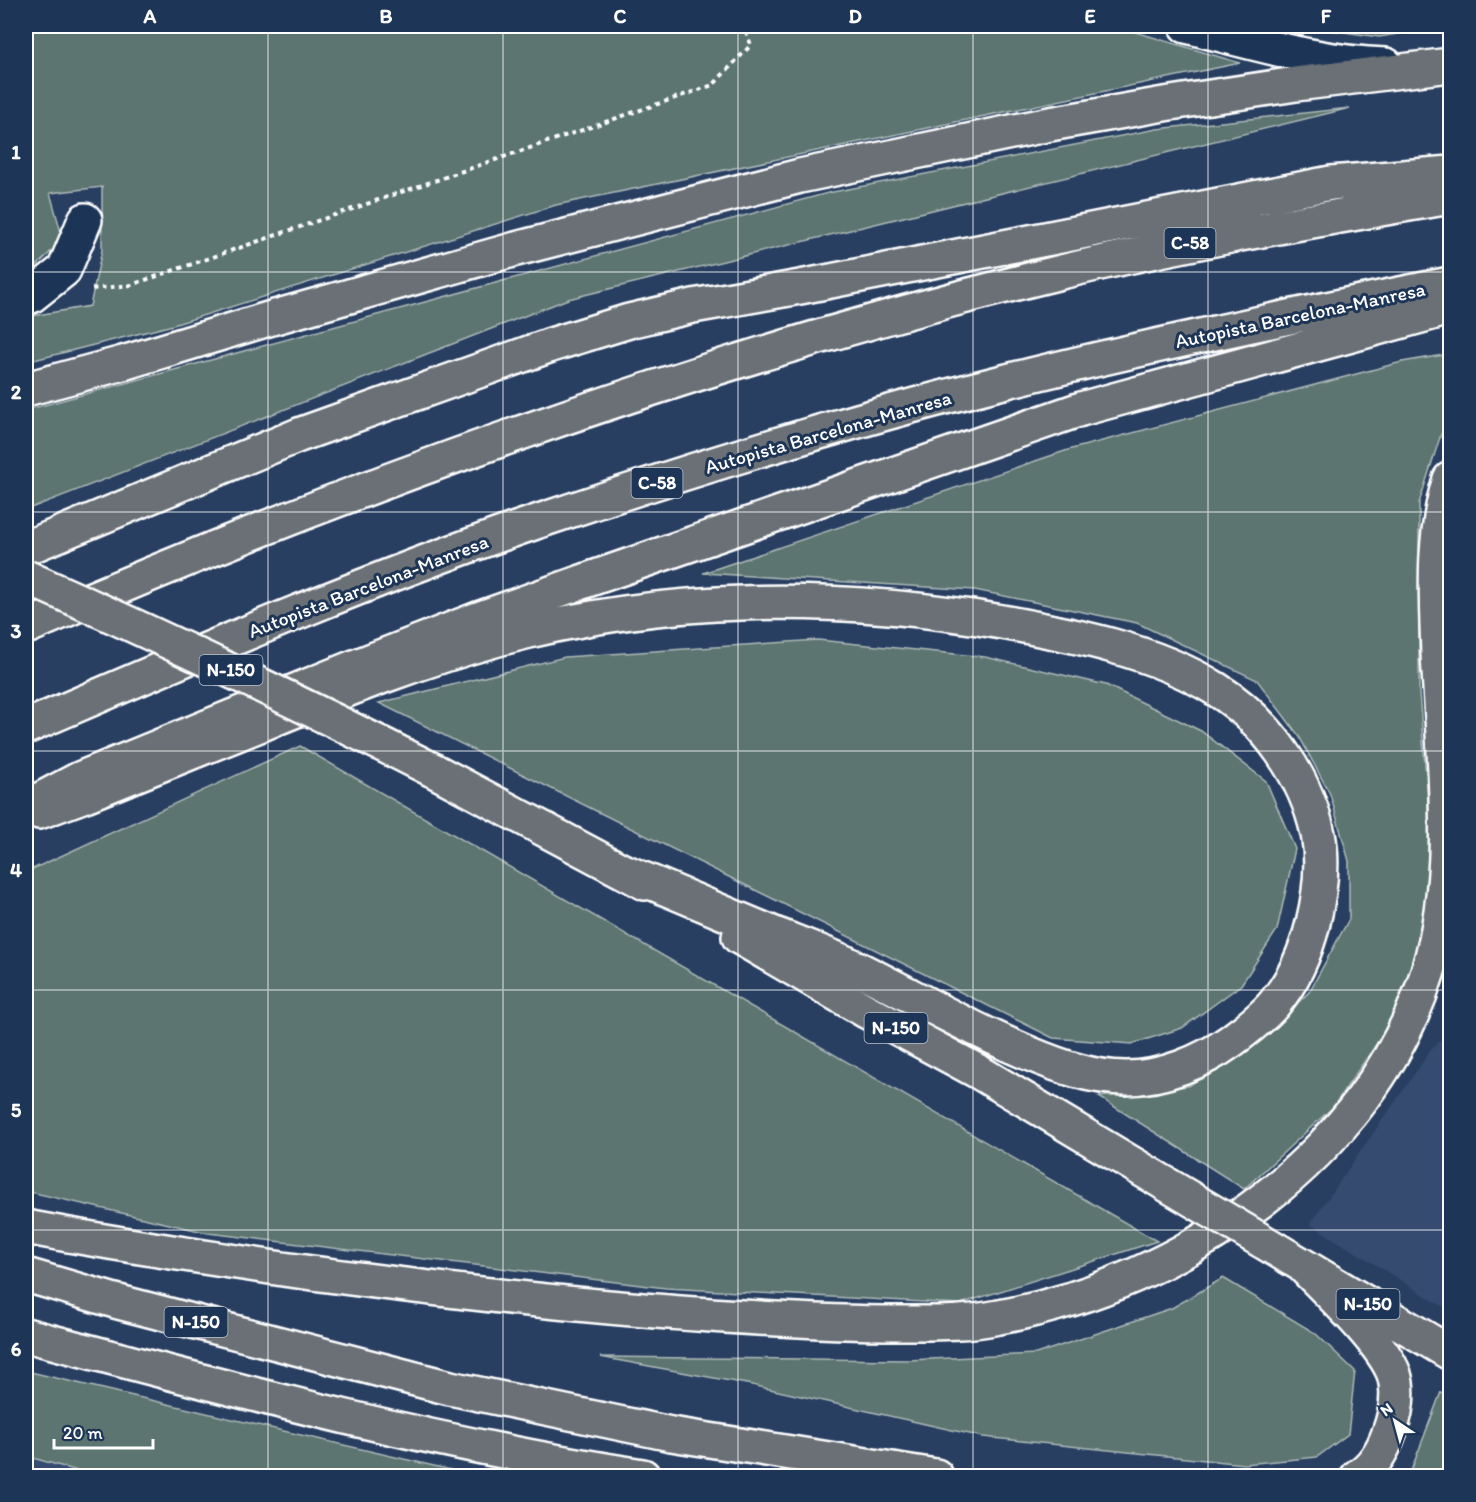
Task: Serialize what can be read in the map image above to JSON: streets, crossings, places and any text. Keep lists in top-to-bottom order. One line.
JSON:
{"streets":{"main road":["C-58","Autopista Barcelona-Manresa","N-150"]},"scale_bar":"20 m","north":"top left","grid":{"columns":["A","B","C","D","E","F"],"rows":["1","2","3","4","5","6"]}}
